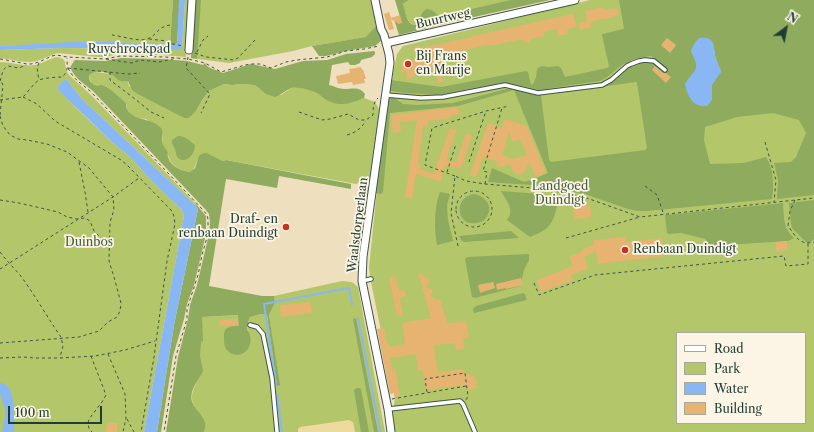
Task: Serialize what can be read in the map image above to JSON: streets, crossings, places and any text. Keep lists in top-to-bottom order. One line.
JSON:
{"streets":{"street":["Buurtweg","Waalsdorperlaan"],"path":["Ruychrockpad"]},"crossings":[["Buurtweg","Waalsdorperlaan"]],"parks":["Landgoed Duindigt","Duinbos"],"places":["Bij Frans en Marije","Draf- en renbaan Duindigt","Renbaan Duindigt"],"legend":["Road","Park","Water","Building"],"scale_bar":"100 m","north":"top right"}
